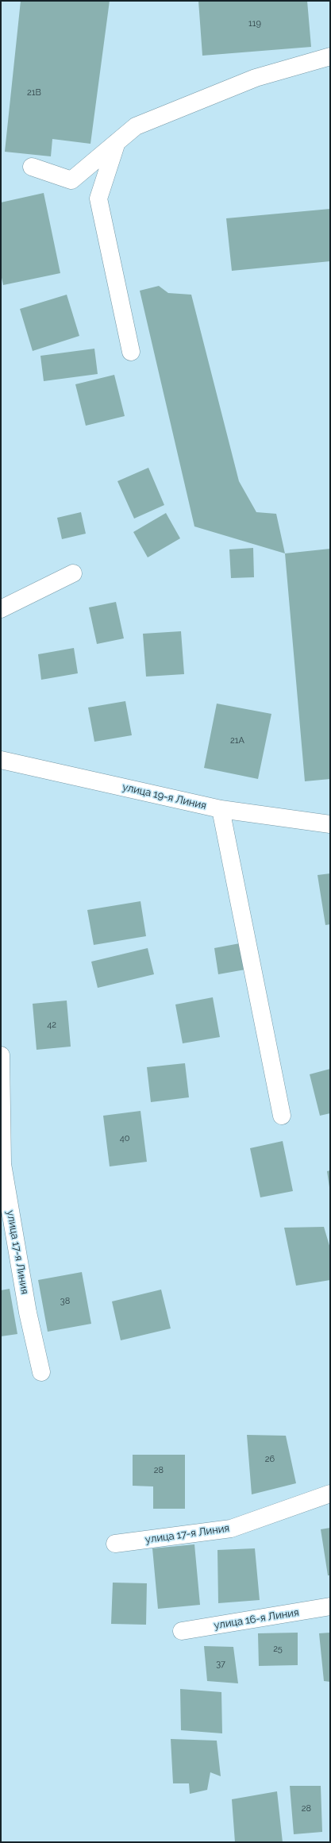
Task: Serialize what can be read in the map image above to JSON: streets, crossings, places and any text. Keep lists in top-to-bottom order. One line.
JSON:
{"streets":{"street":["улица 19-я Линия","улица 17-я Линия","улица 16-я Линия"]},"house_numbers":["119","21В","21А","42","40","38","26","28","25","37","28"]}
